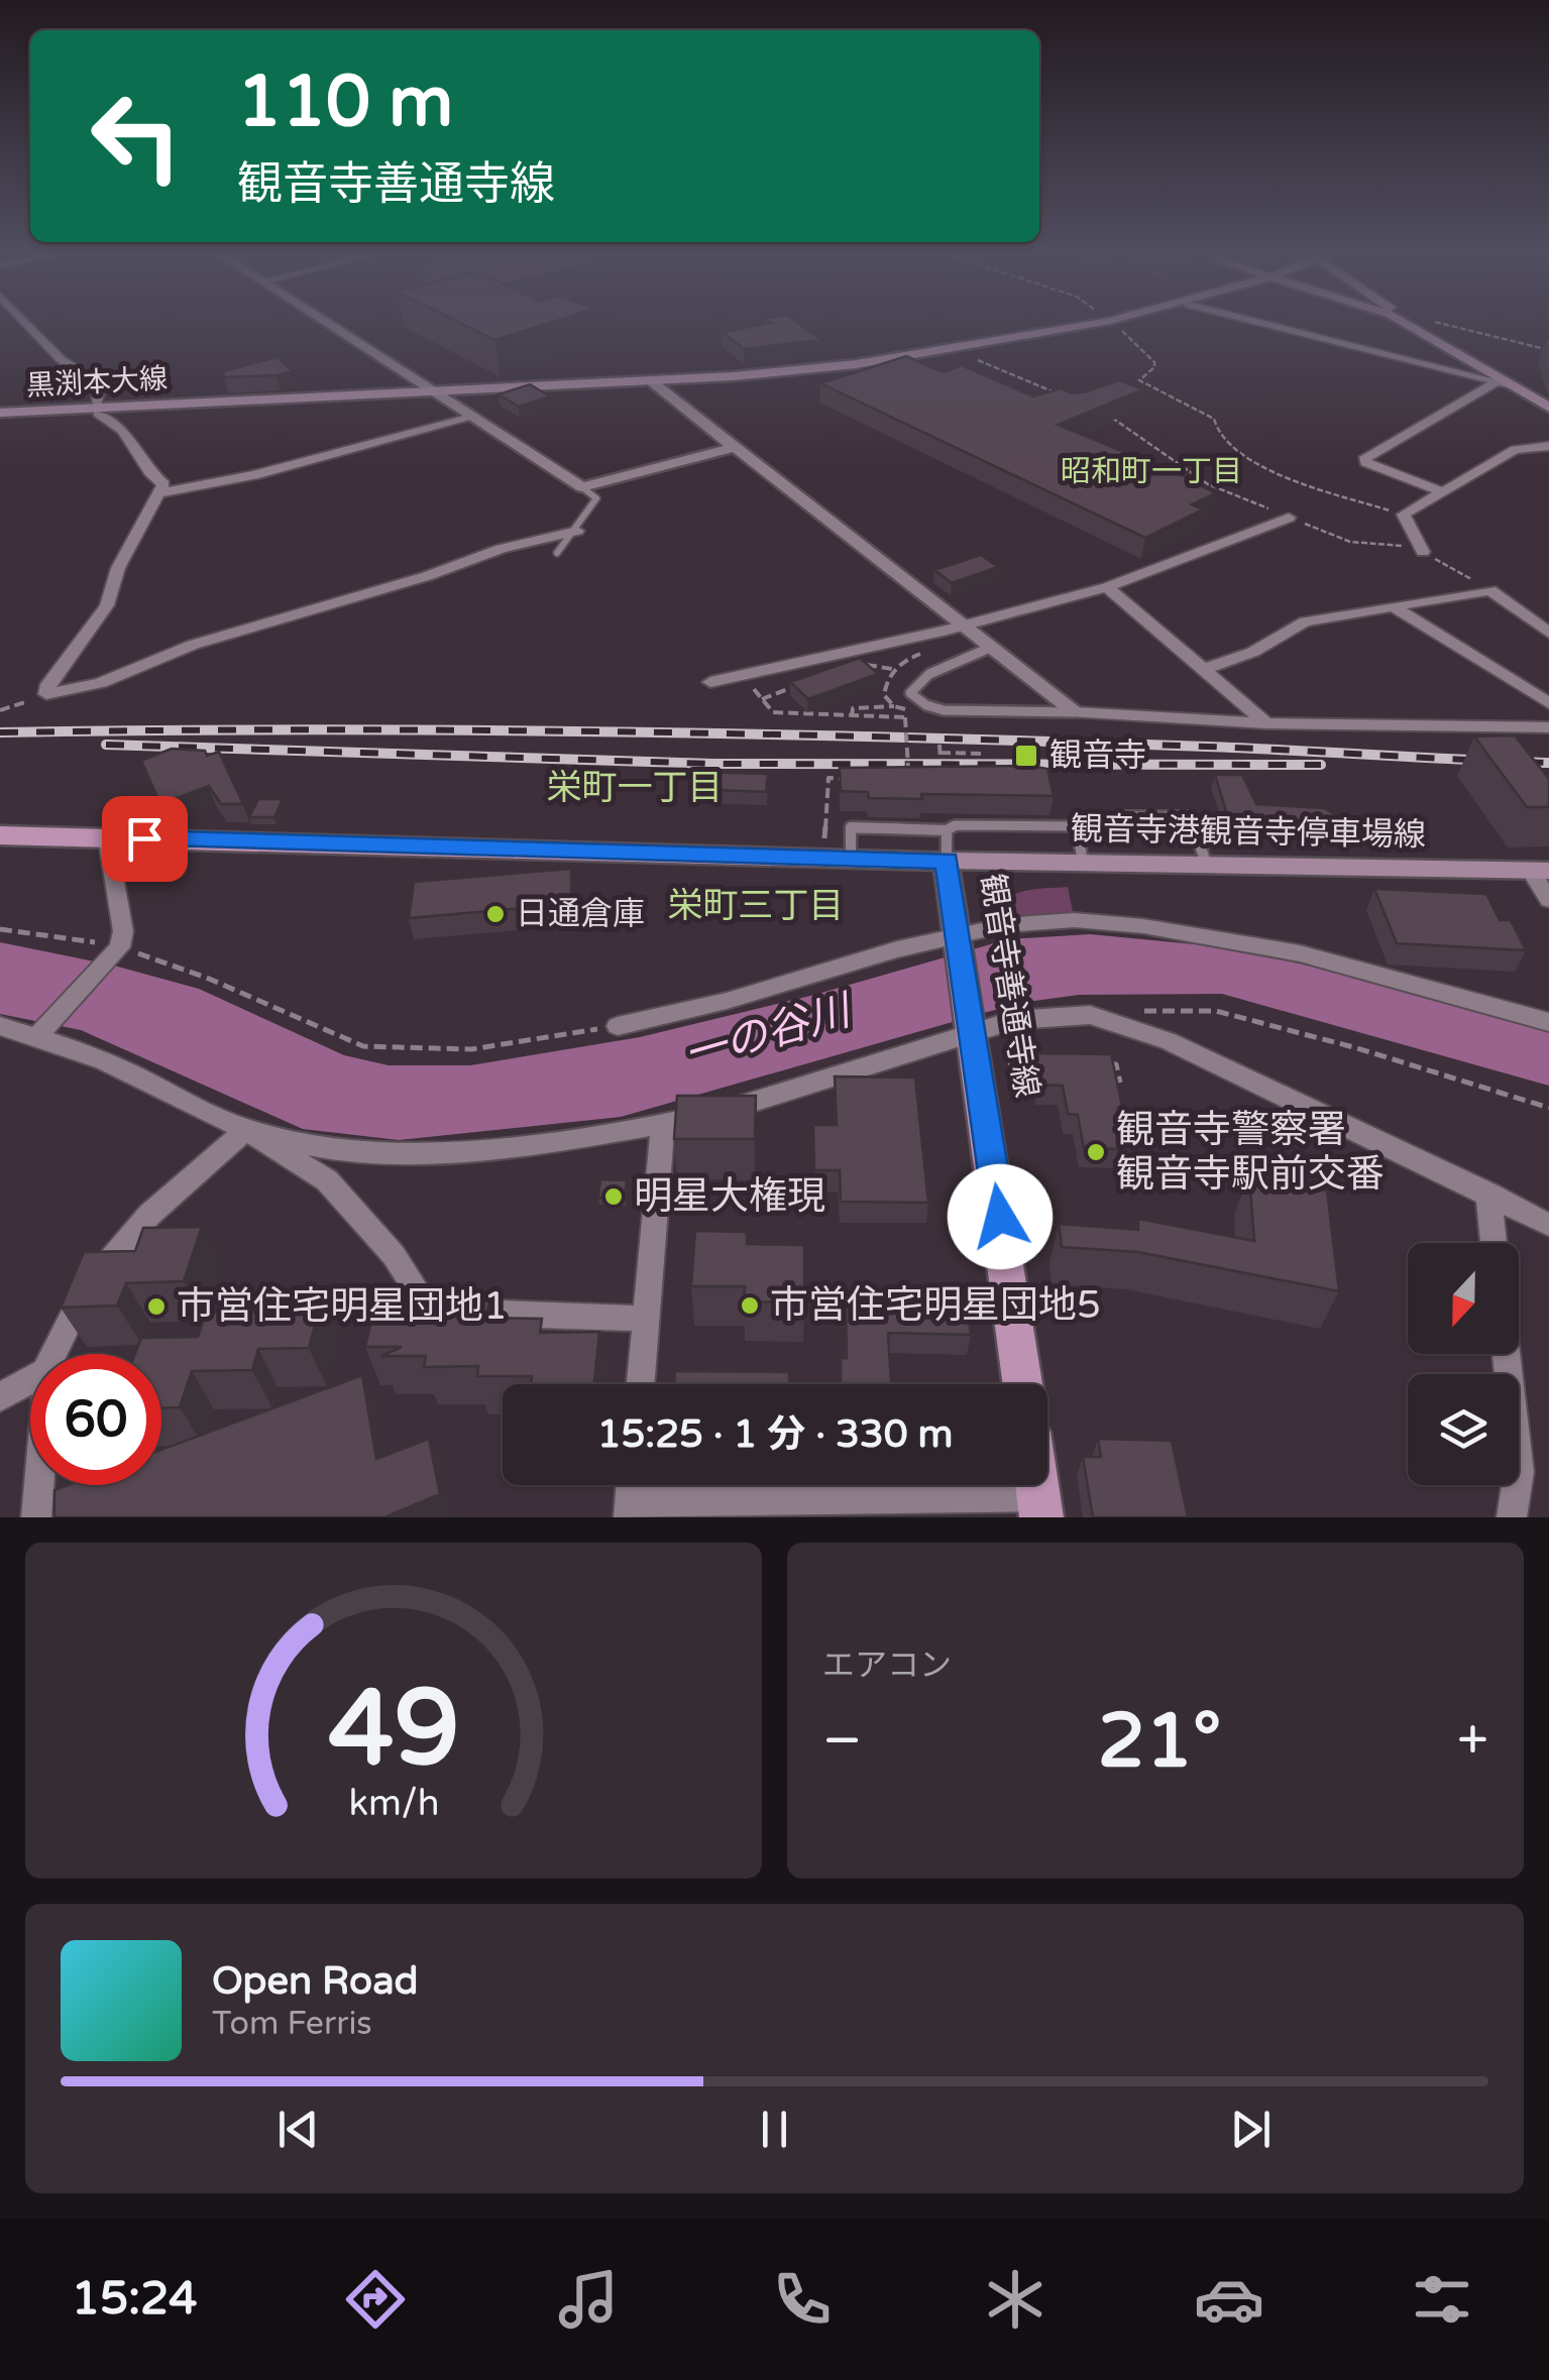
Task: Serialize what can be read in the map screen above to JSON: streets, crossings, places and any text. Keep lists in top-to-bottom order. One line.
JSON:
{"streets":{"main road":["黒渕本大線","観音寺港観音寺停車場線","観音寺善通寺線"]},"crossings":[["観音寺港観音寺停車場線","観音寺善通寺線"]],"districts":["昭和町一丁目","栄町一丁目","栄町三丁目"],"water":["一の谷川"],"places":{"transit":["観音寺"],"other":["日通倉庫","観音寺警察署 観音寺駅前交番","明星大権現","市営住宅明星団地5","市営住宅明星団地1"]},"north":"bottom","page":{"turn":["110 m","観音寺善通寺線"],"limit":"60","trip":"15:25 · 1 分 · 330 m","tile":"エアコン","heat":["−","21°","+"],"song":["Open Road","Tom Ferris"],"tabs":"15:24","gauge":["49","km/h"]}}
